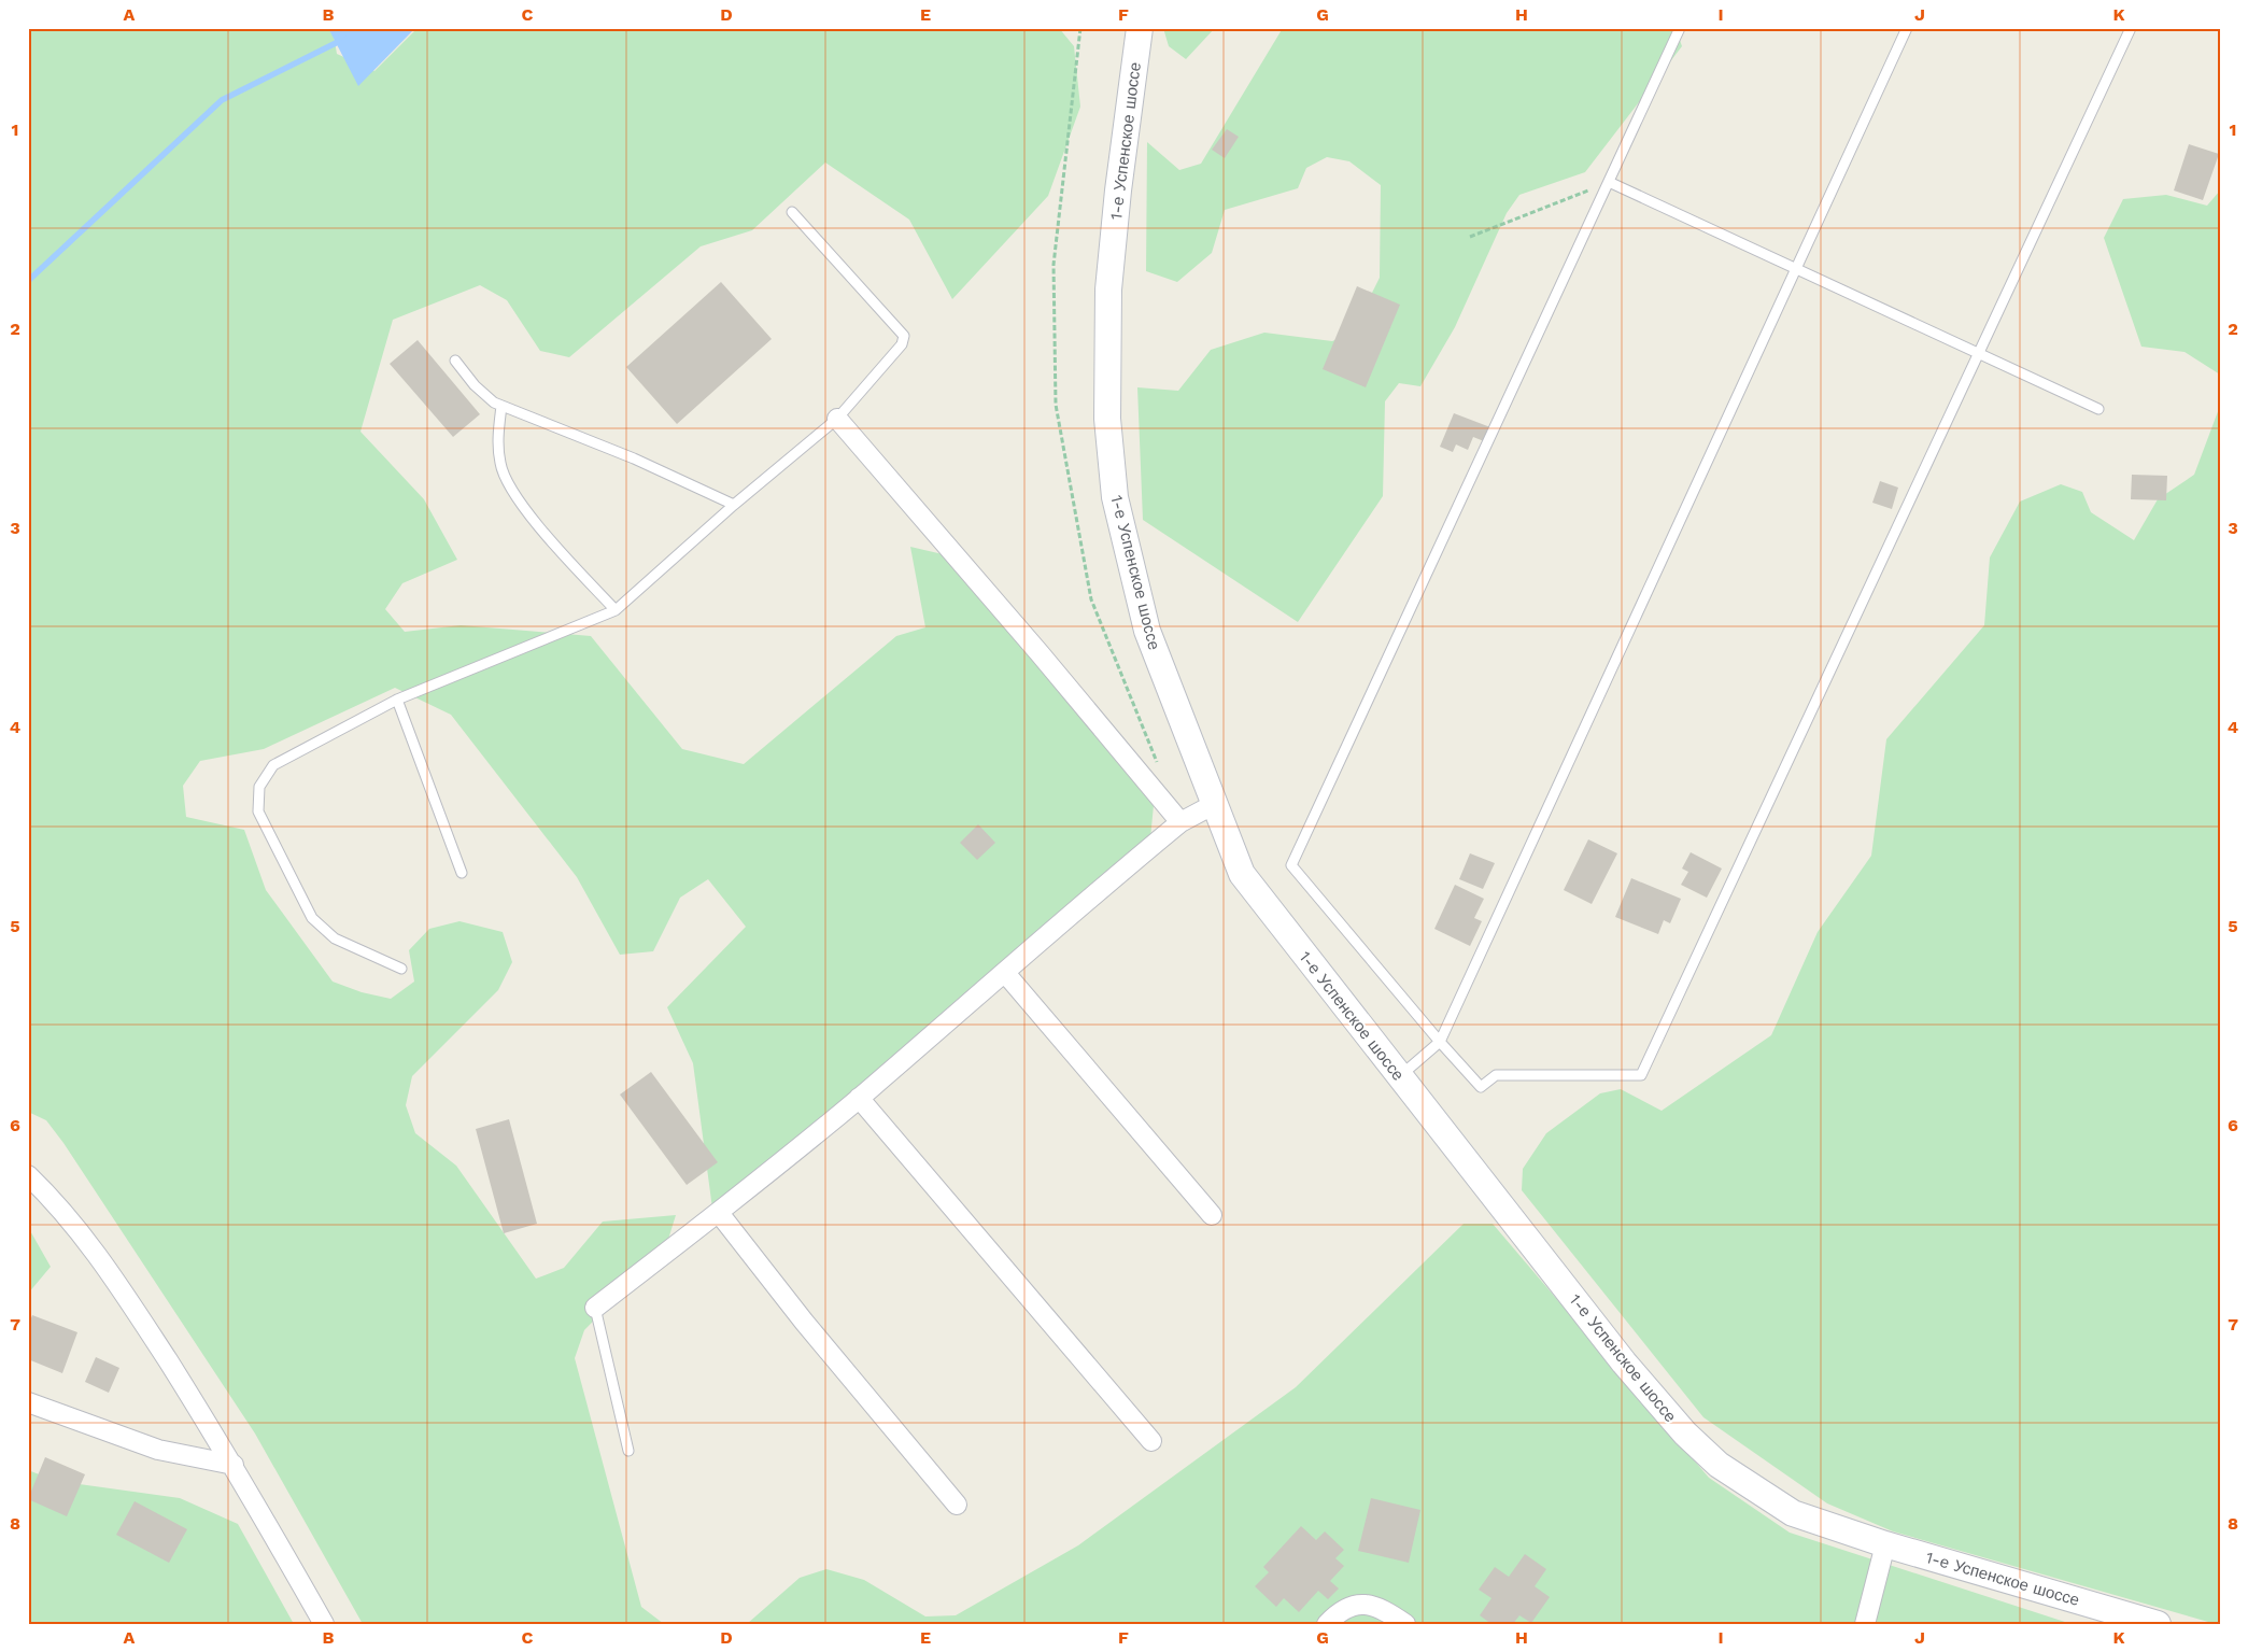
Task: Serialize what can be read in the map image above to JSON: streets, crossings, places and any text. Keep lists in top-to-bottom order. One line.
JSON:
{"streets":{"main road":["1-е Успенское шоссе"]},"grid":{"columns":["A","B","C","D","E","F","G","H","I","J","K"],"rows":["1","2","3","4","5","6","7","8"]}}
